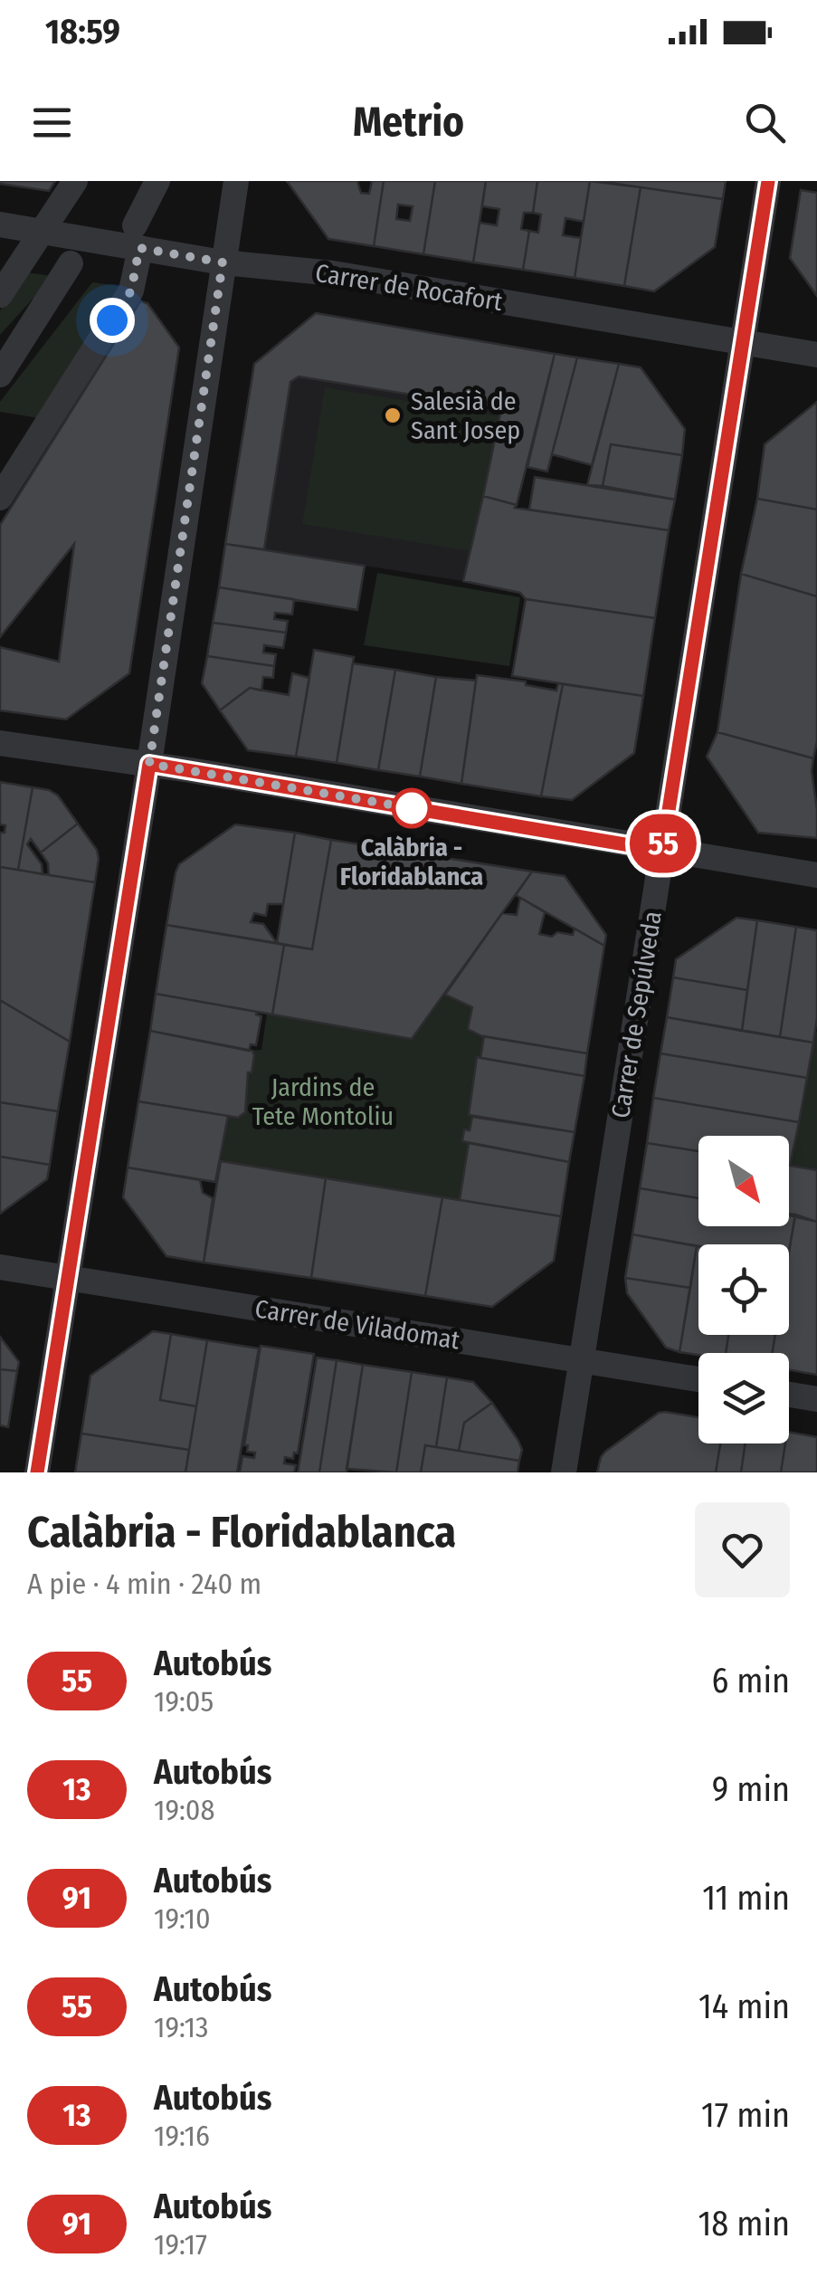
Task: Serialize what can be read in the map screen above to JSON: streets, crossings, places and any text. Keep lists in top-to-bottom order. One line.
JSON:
{"streets":{"street":["Carrer de Rocafort","Carrer de Sepúlveda","Carrer de Viladomat"]},"crossings":[["Carrer de Rocafort","Carrer de Sepúlveda"],["Carrer de Sepúlveda","Carrer de Viladomat"]],"parks":["Jardins de Tete Montoliu"],"places":["Salesià de Sant Josep","Calàbria - Floridablanca"],"lines":["bus line 55"],"north":"bottom right","page":{"status":"18:59","header":"Metrio","on_map":"55","heading":["Calàbria - Floridablanca","A pie · 4 min · 240 m"],"list":[{"mark":"55","name":"Autobús","note":"19:05","value":"6 min"},{"mark":"13","name":"Autobús","note":"19:08","value":"9 min"},{"mark":"91","name":"Autobús","note":"19:10","value":"11 min"},{"mark":"55","name":"Autobús","note":"19:13","value":"14 min"},{"mark":"13","name":"Autobús","note":"19:16","value":"17 min"},{"mark":"91","name":"Autobús","note":"19:17","value":"18 min"}]}}
